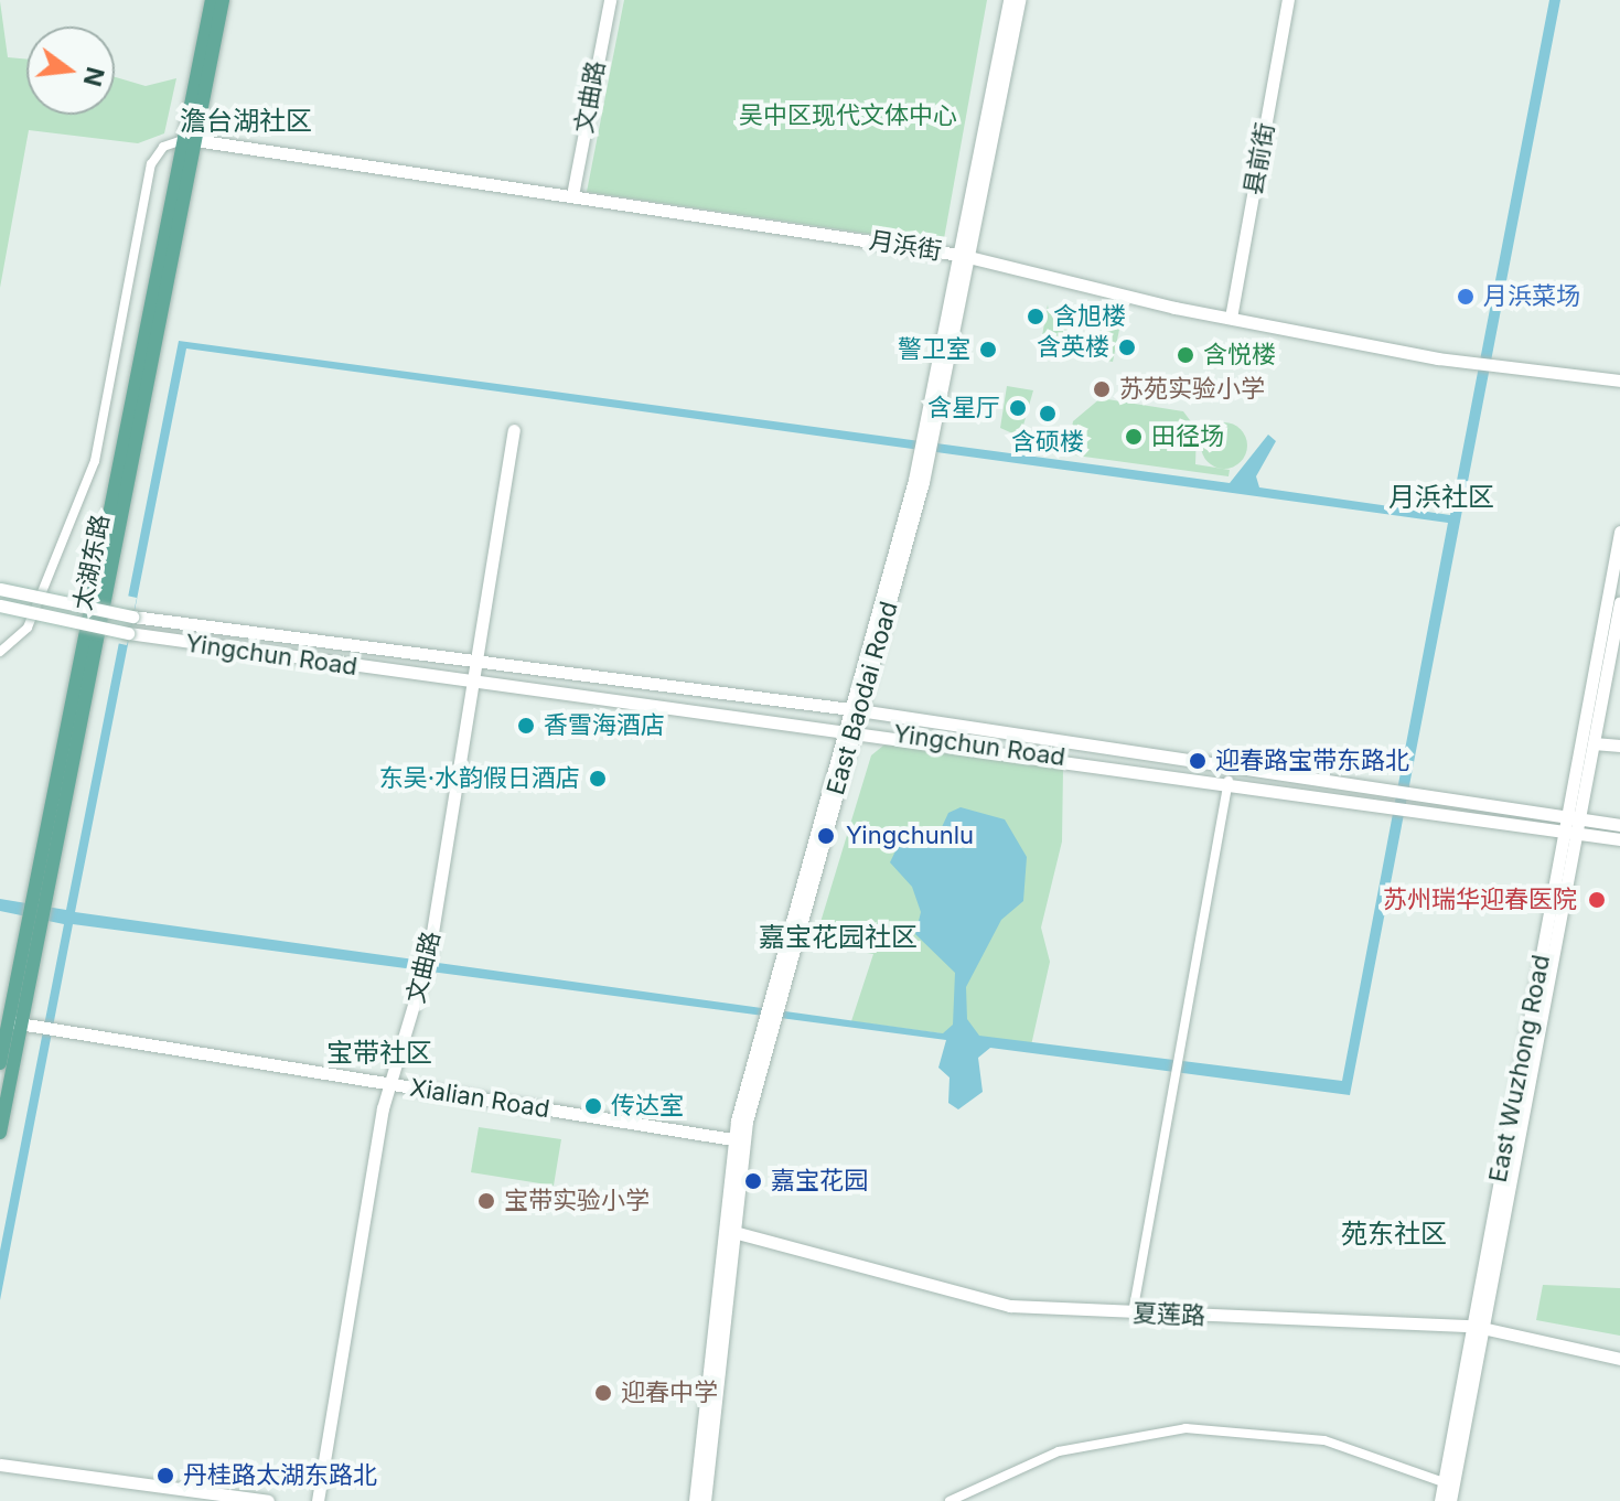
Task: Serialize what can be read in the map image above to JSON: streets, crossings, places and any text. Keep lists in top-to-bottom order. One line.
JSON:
{"streets":{"main road":["文曲路","县前街","月浜街","太湖东路","Yingchun Road","East Baodai Road","East Wuzhong Road","Xialian Road","夏莲路"]},"crossings":[["文曲路","月浜街"],["文曲路","Yingchun Road"],["文曲路","Xialian Road"],["县前街","月浜街"],["月浜街","太湖东路"],["月浜街","East Baodai Road"],["太湖东路","Xialian Road"],["Yingchun Road","East Baodai Road"],["Yingchun Road","East Wuzhong Road"],["East Baodai Road","Xialian Road"],["East Baodai Road","夏莲路"],["East Wuzhong Road","夏莲路"]],"districts":["澹台湖社区","月浜社区","嘉宝花园社区","宝带社区","苑东社区"],"parks":["吴中区现代文体中心"],"places":["月浜菜场","含旭楼","含英楼","警卫室","含悦楼","苏苑实验小学","含星厅","含硕楼","田径场","香雪海酒店","迎春路宝带东路北","东吴·水韵假日酒店","Yingchunlu","苏州瑞华迎春医院","传达室","嘉宝花园","宝带实验小学","迎春中学","丹桂路太湖东路北"],"north":"right"}
